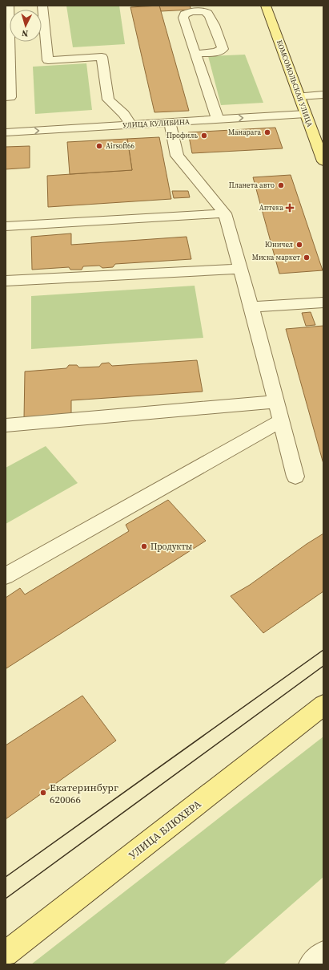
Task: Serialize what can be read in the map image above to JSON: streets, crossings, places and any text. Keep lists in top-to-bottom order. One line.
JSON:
{"streets":{"main road":["КОМСОМОЛЬСКАЯ УЛИЦА","УЛИЦА БЛЮХЕРА"],"street":["УЛИЦА КУЛИБИНА"]},"crossings":[["КОМСОМОЛЬСКАЯ УЛИЦА","УЛИЦА КУЛИБИНА"]],"places":{"other":["Манарага","Профиль","Airsoft66","Планета авто","Юничел","Миска маркет","Продукты","Екатеринбург 620066"],"health":["Аптека"]},"north":"bottom"}
